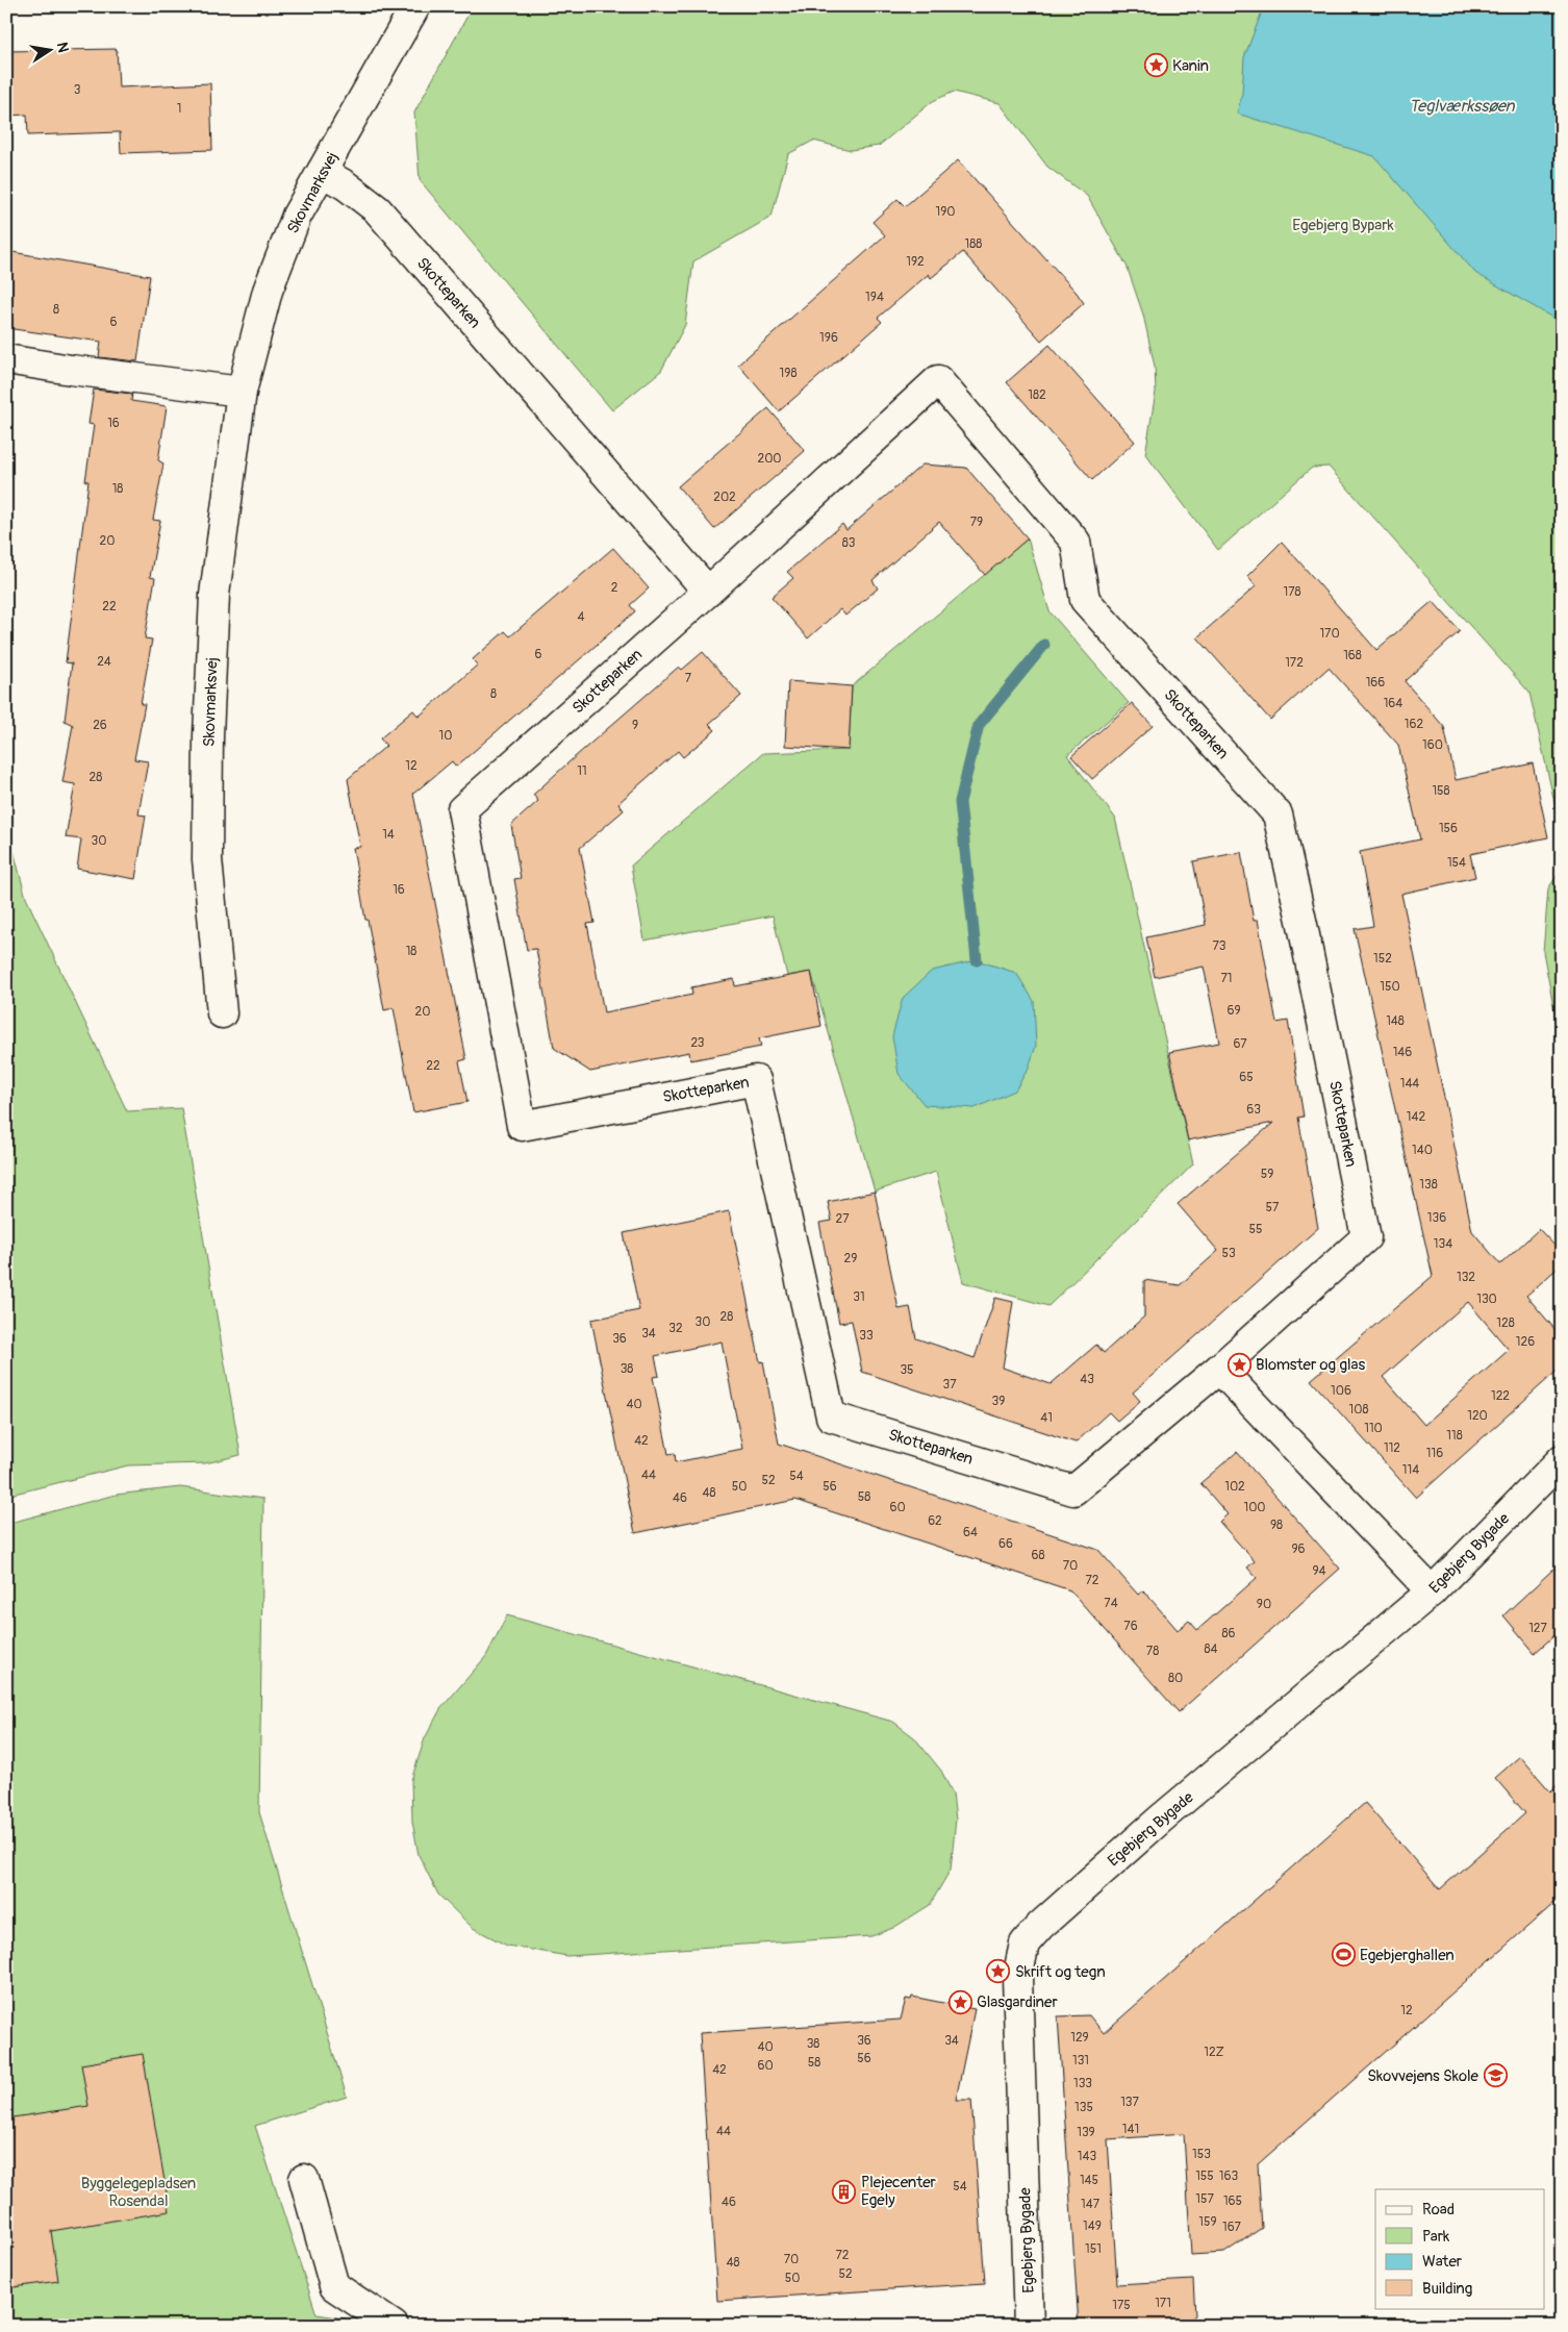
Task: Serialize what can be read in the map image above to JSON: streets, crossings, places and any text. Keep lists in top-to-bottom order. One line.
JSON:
{"streets":{"street":["Skovmarksvej","Skotteparken","Egebjerg Bygade"]},"crossings":[["Skovmarksvej","Skotteparken"]],"water":["Teglværkssøen"],"parks":["Egebjerg Bypark","Byggelegepladsen Rosendal"],"places":{"place":["Kanin","Blomster og glas","Skrift og tegn","Glasgardiner"],"sports":["Egebjerghallen"],"school or university":["Skovvejens Skole"],"building":["Plejecenter Egely"]},"house_numbers":["3","1","190","188","192","194","8","6","196","198","182","16","200","18","202","79","20","83","2","178","22","4","170","6","168","24","172","7","166","8","164","162","26","9","10","160","12","11","28","158","156","14","30","154","16","73","18","152","71","150","69","20","148","23","67","146","22","65","144","63","142","140","59","138","57","136","27","55","134","53","29","132","31","130","28","30","128","32","34","33","36","126","38","35","43","37","106","122","39","40","108","120","41","110","118","42","112","116","114","44","54","52","50","56","102","48","58","46","60","100","62","98","64","66","96","68","70","94","72","74","90","76","127","86","84","78","80","12","129","36","34","38","40","12Z","56","131","58","60","42","133","137","135","141","44","139","153","143","155","163","145","54","157","165","46","147","159","149","167","151","72","70","48","52","50","171","175"],"legend":["Road","Park","Water","Building"],"north":"right"}
